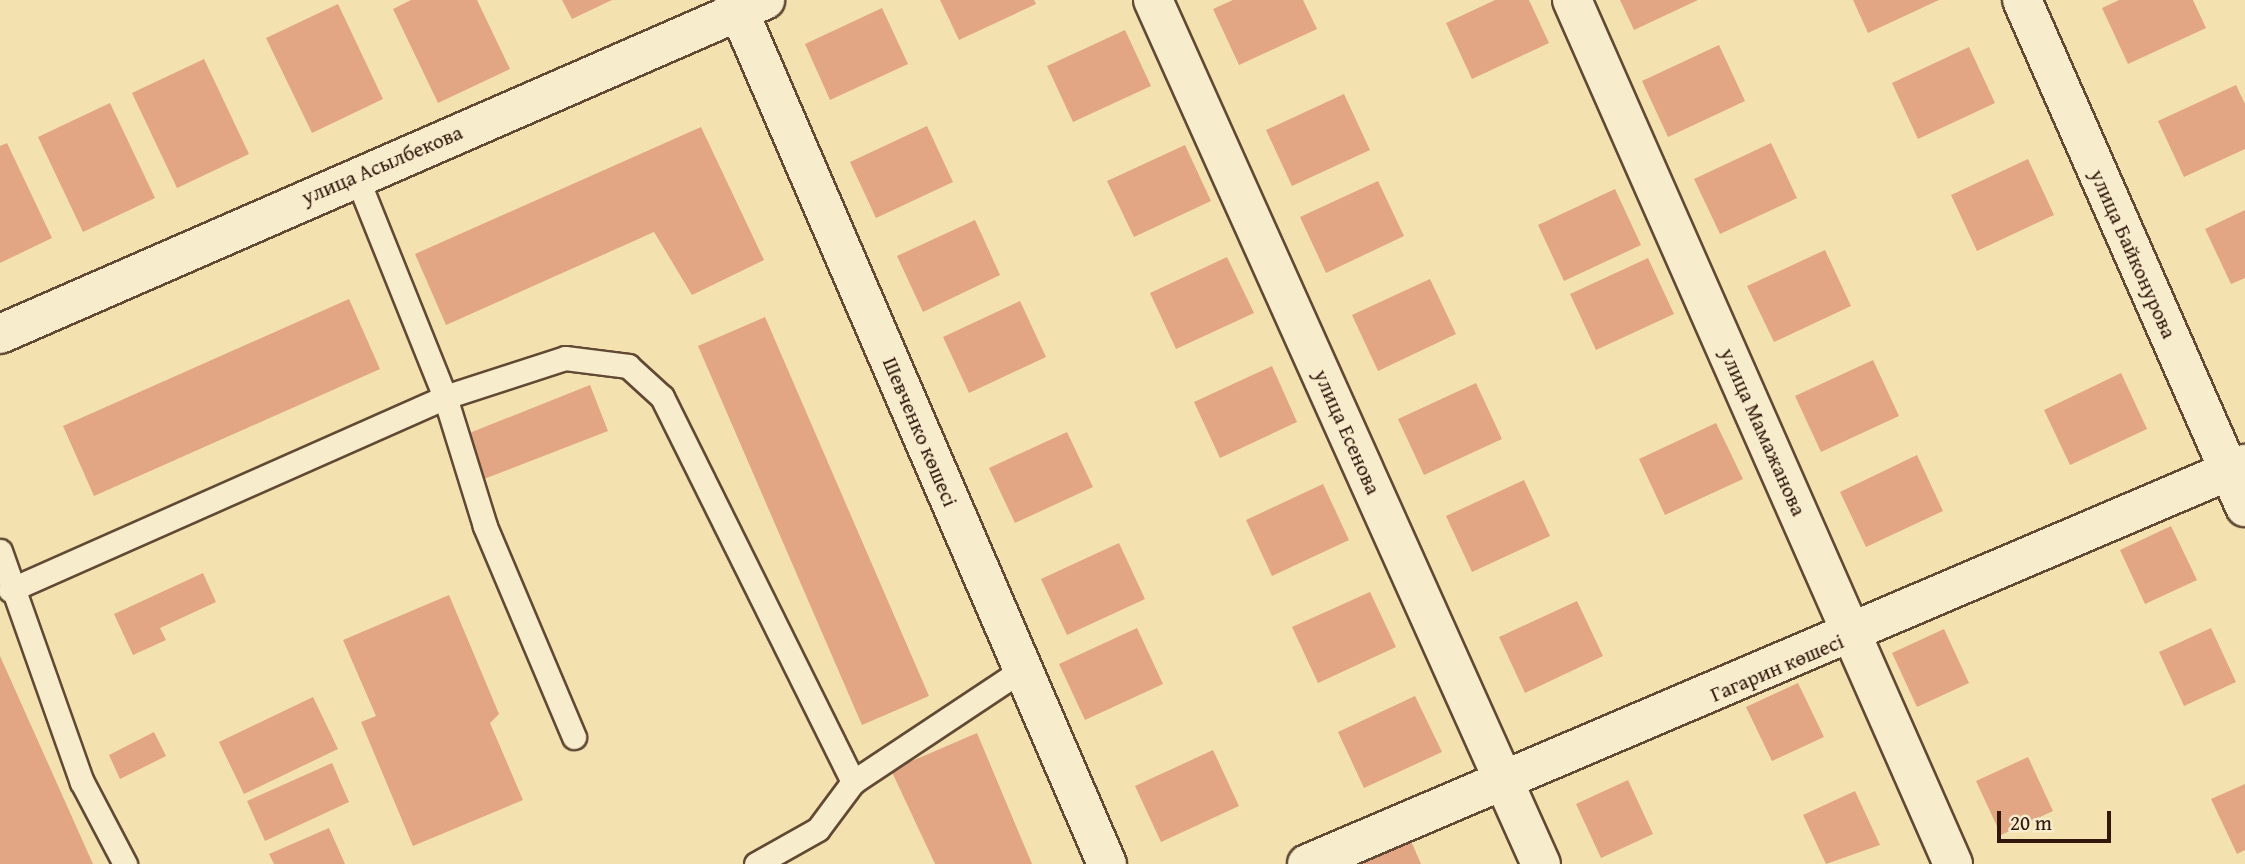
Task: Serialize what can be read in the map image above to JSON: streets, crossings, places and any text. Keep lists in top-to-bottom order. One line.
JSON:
{"streets":{"street":["улица Асылбекова","улица Байконурова","Шевченко көшесі","улица Есенова","улица Мамажанова","Гагарин көшесі"]},"crossings":[["улица Асылбекова","Шевченко көшесі"],["улица Байконурова","Гагарин көшесі"],["улица Есенова","Гагарин көшесі"],["улица Мамажанова","Гагарин көшесі"]],"scale_bar":"20 m"}
